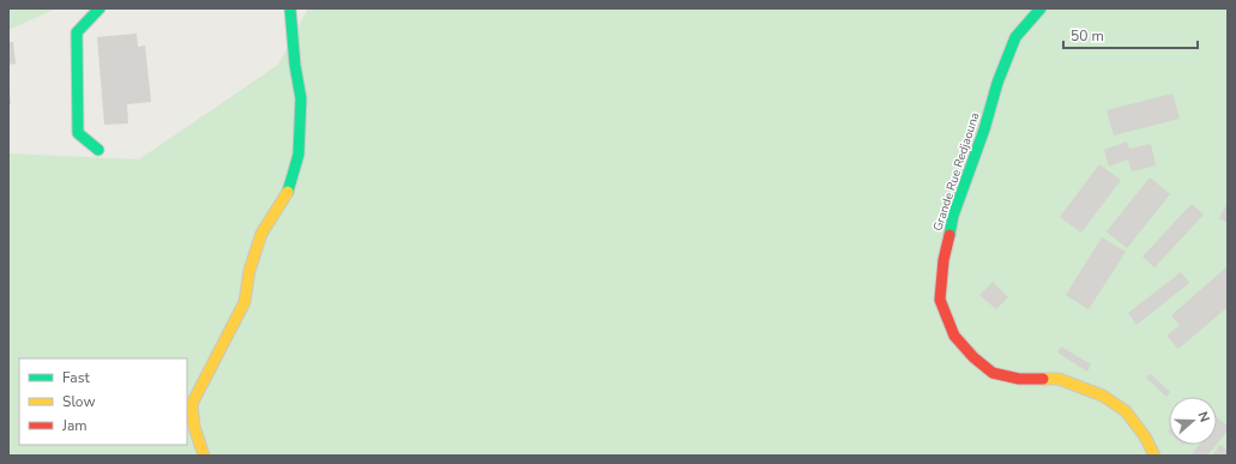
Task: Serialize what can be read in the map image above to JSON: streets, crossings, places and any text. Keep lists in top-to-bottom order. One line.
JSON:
{"streets":{"street":["Grande Rue Redjaouna"]},"legend":["Fast","Slow","Jam"],"scale_bar":"50 m","north":"right"}
